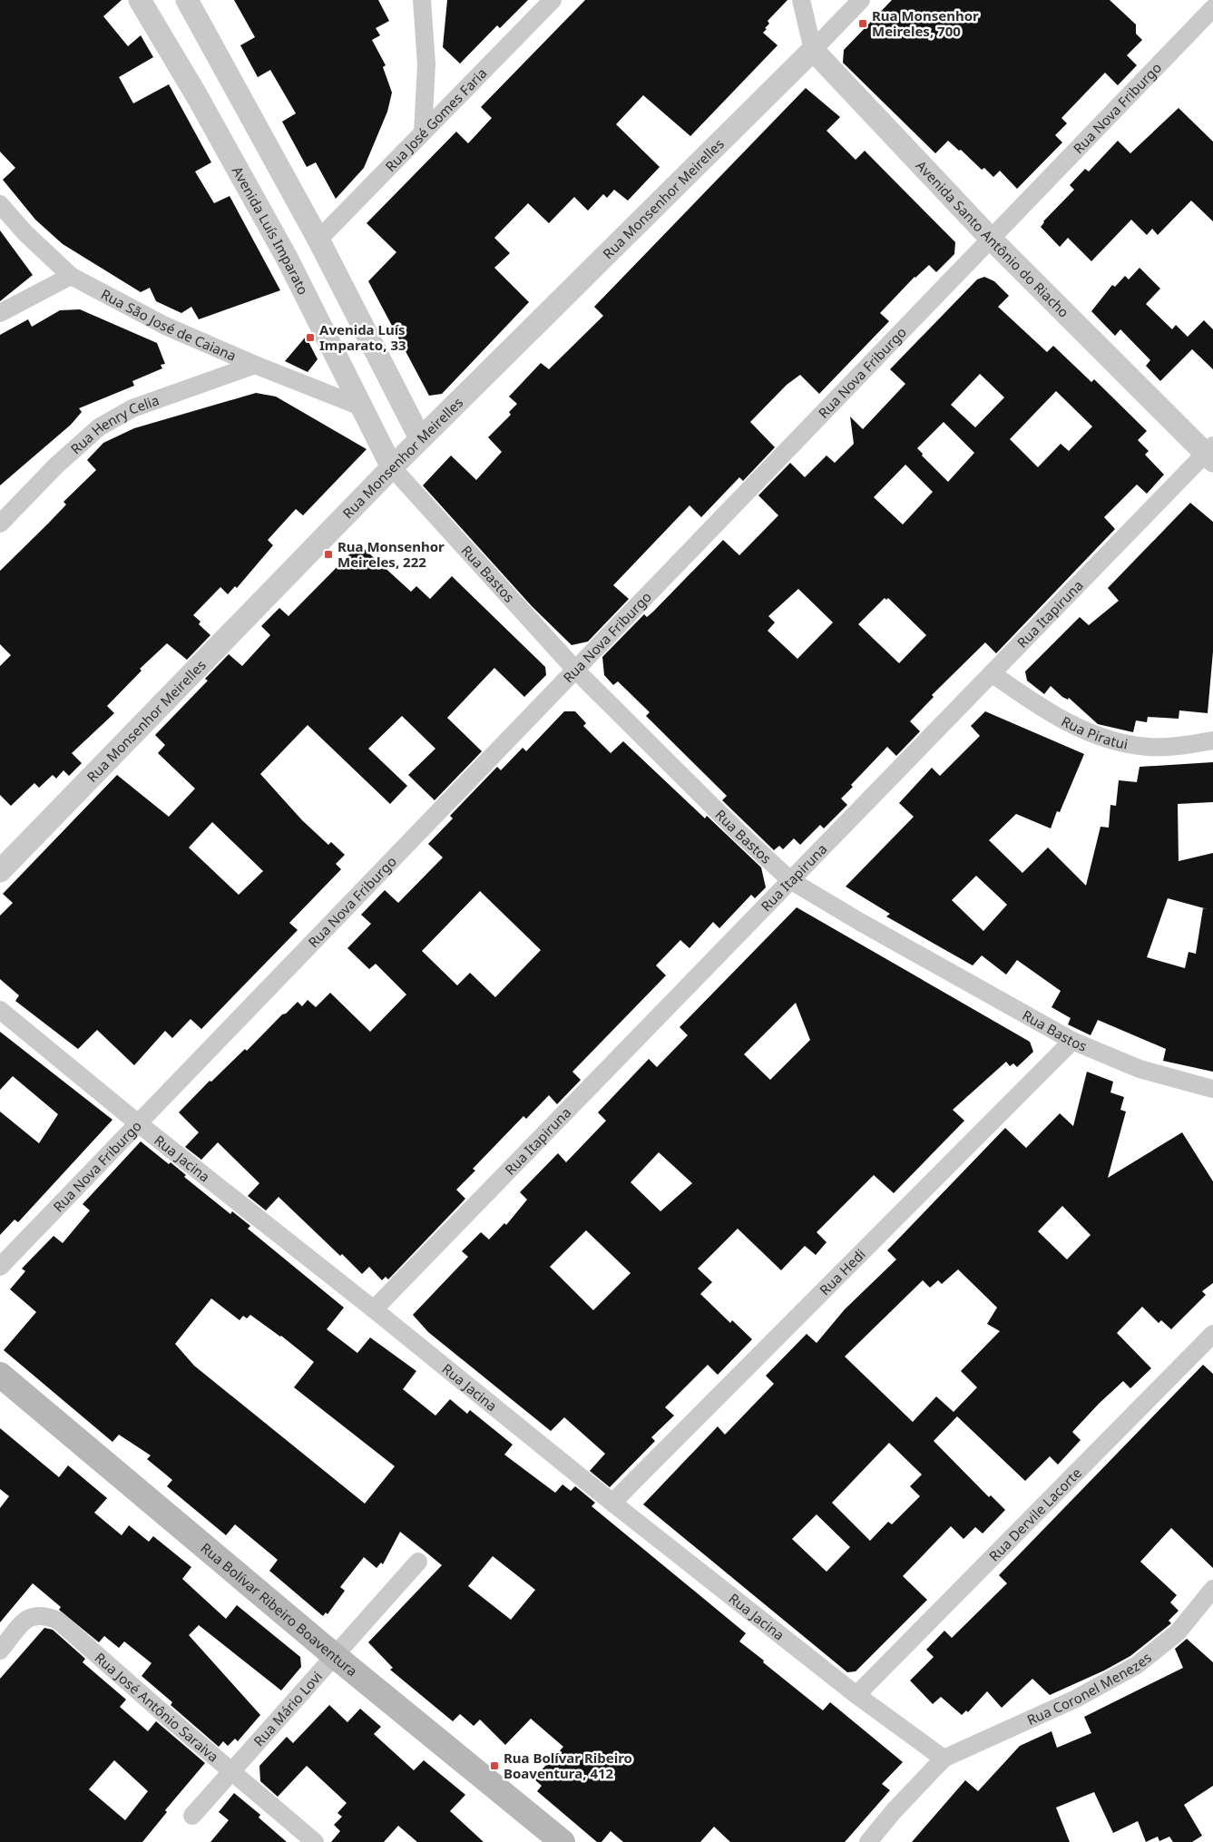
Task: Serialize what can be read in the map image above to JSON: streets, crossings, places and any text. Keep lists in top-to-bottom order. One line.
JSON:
{"streets":{"main road":["Rua Bolívar Ribeiro Boaventura"],"street":["Rua Nova Friburgo","Rua José Gomes Faria","Rua Monsenhor Meirelles","Avenida Luís Imparato","Avenida Santo Antônio do Riacho","Rua São José de Caiana","Rua Henry Celia","Rua Bastos","Rua Itapiruna","Rua Piratui","Rua Jacina","Rua Hedi","Rua Dervile Lacorte","Rua Coronel Menezes","Rua José Antônio Saraiva","Rua Mário Lovi"]},"crossings":[["Rua Nova Friburgo","Avenida Santo Antônio do Riacho"],["Rua Nova Friburgo","Rua Bastos"],["Rua Nova Friburgo","Rua Jacina"],["Rua Monsenhor Meirelles","Avenida Luís Imparato"],["Rua Monsenhor Meirelles","Avenida Santo Antônio do Riacho"],["Rua Monsenhor Meirelles","Rua Bastos"],["Avenida Luís Imparato","Rua São José de Caiana"],["Avenida Luís Imparato","Rua Bastos"],["Avenida Santo Antônio do Riacho","Rua Itapiruna"],["Rua São José de Caiana","Rua Henry Celia"],["Rua Bastos","Rua Itapiruna"],["Rua Bastos","Rua Hedi"],["Rua Itapiruna","Rua Piratui"],["Rua Itapiruna","Rua Jacina"],["Rua Jacina","Rua Hedi"],["Rua Jacina","Rua Dervile Lacorte"],["Rua Jacina","Rua Coronel Menezes"],["Rua Bolívar Ribeiro Boaventura","Rua Mário Lovi"],["Rua José Antônio Saraiva","Rua Mário Lovi"]],"places":{"transit":["Rua Monsenhor Meireles, 700","Avenida Luís Imparato, 33","Rua Monsenhor Meireles, 222","Rua Bolívar Ribeiro Boaventura, 412"]}}
